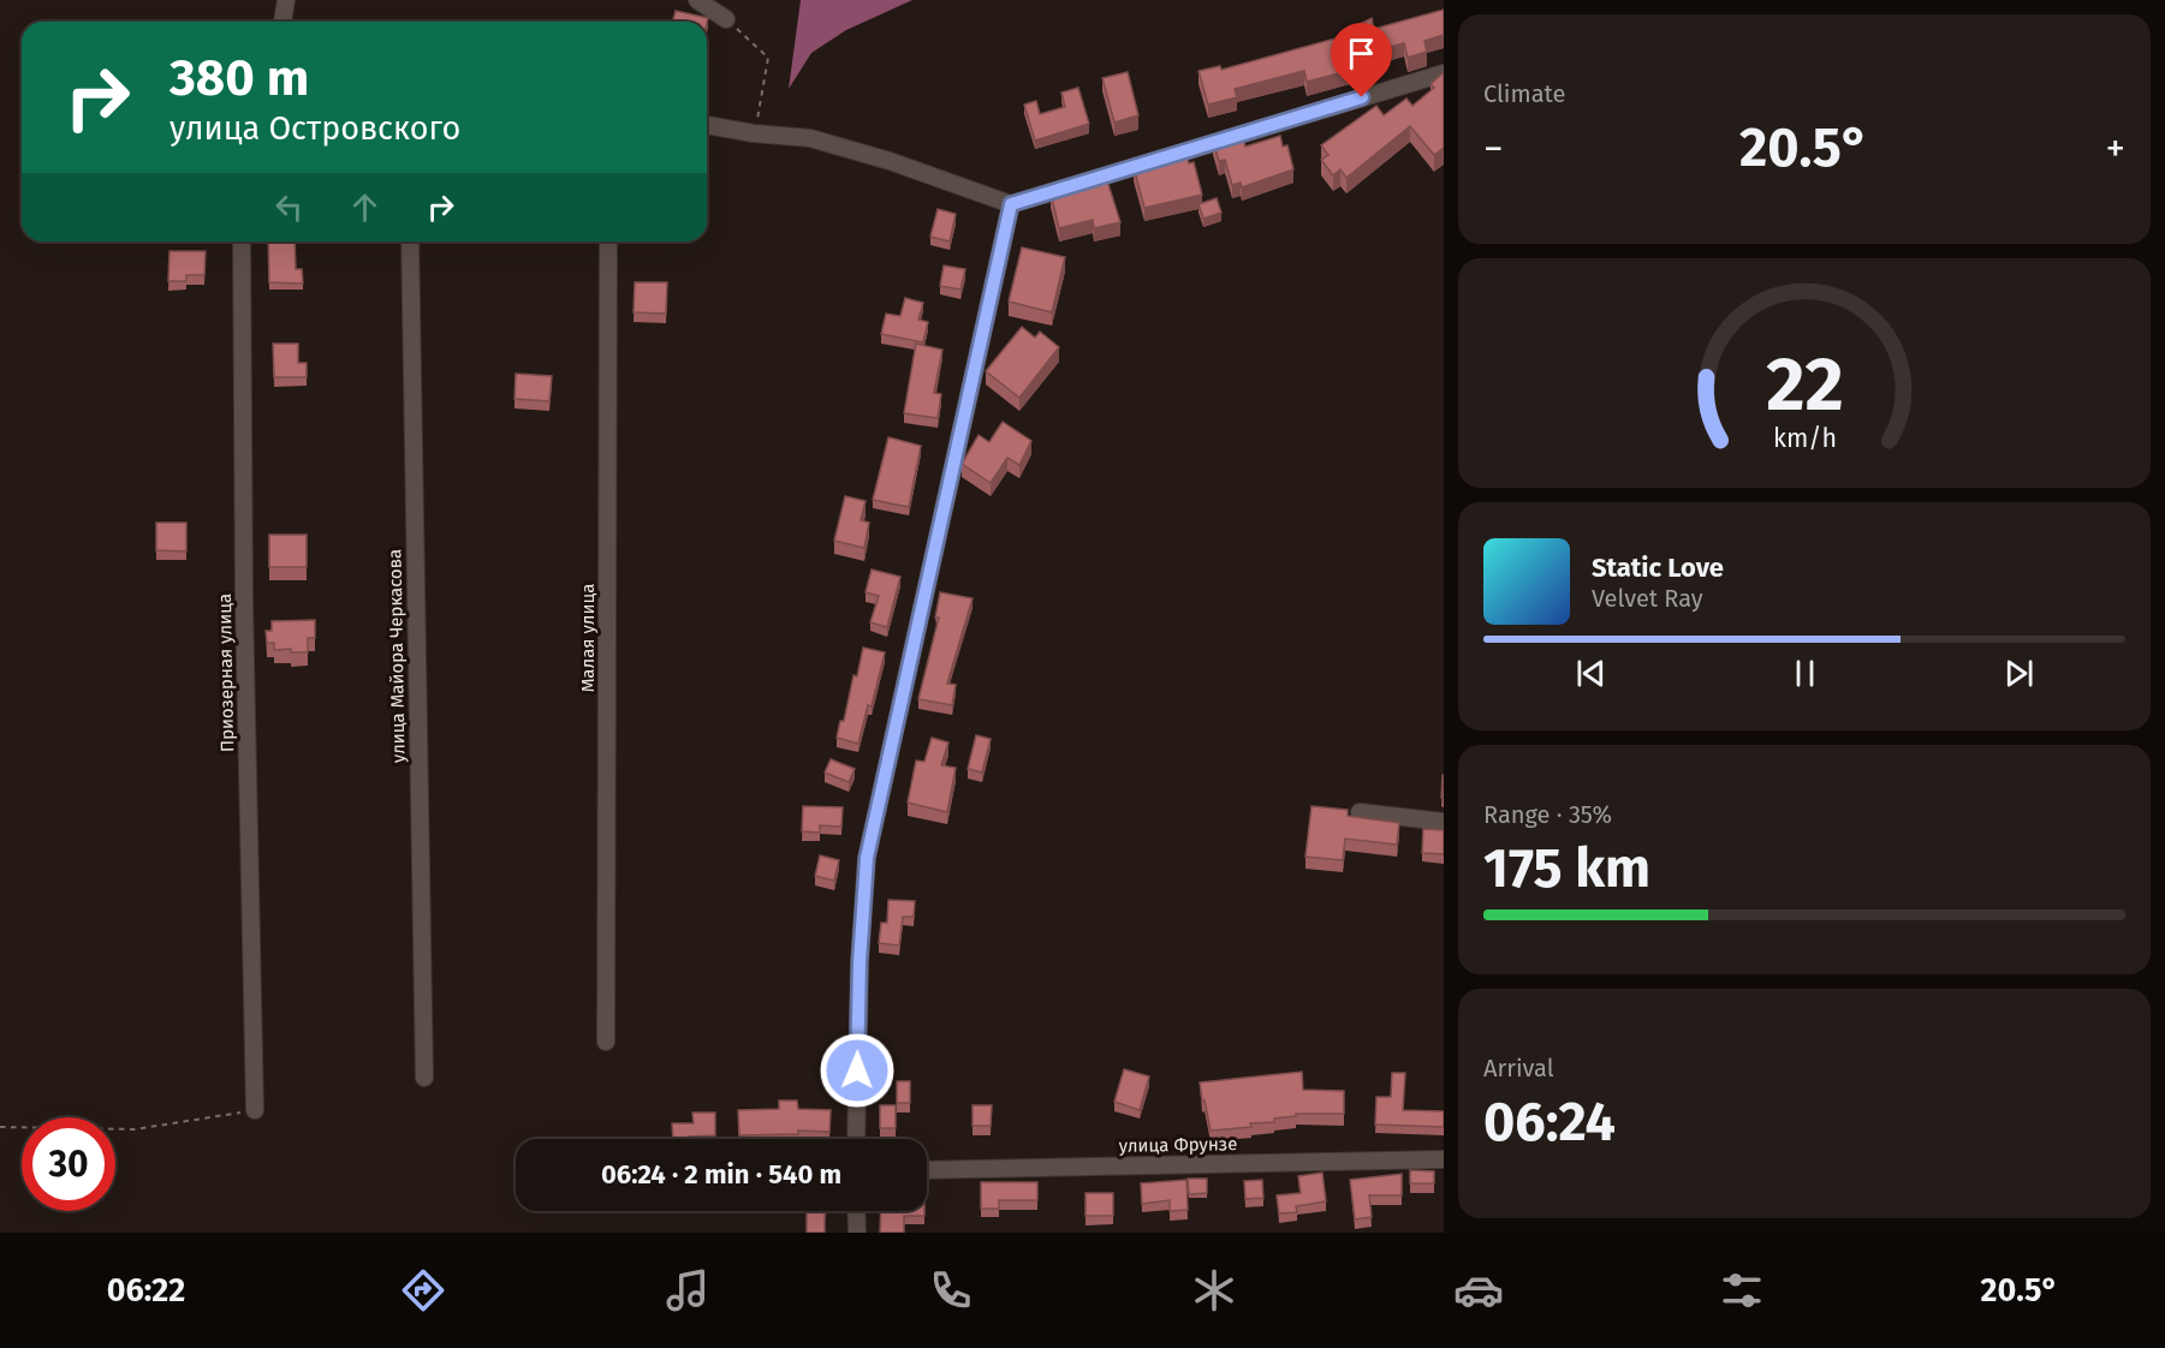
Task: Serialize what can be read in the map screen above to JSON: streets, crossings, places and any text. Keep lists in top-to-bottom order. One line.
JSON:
{"streets":{"street":["Малая улица","улица Майора Черкасова","Приозерная улица","улица Фрунзе"]},"page":{"tile":["Climate",["Range · 35%","175 km"],["Arrival","06:24"]],"turn":["380 m","улица Островского"],"heat":["−","20.5°","+"],"song":["Static Love","Velvet Ray"],"limit":"30","trip":"06:24 · 2 min · 540 m","tabs":["06:22","20.5°"],"gauge":["22","km/h"]}}
